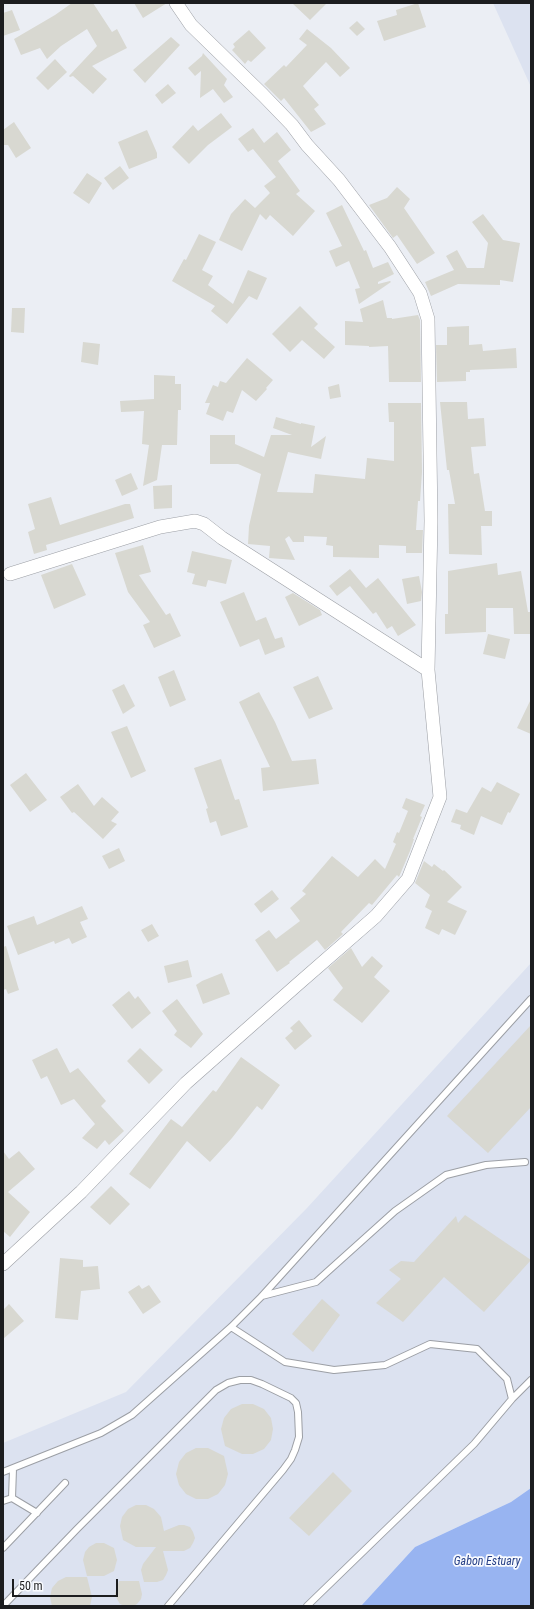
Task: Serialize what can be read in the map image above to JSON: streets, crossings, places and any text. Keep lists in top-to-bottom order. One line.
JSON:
{"water":["Gabon Estuary"],"scale_bar":"50 m"}
